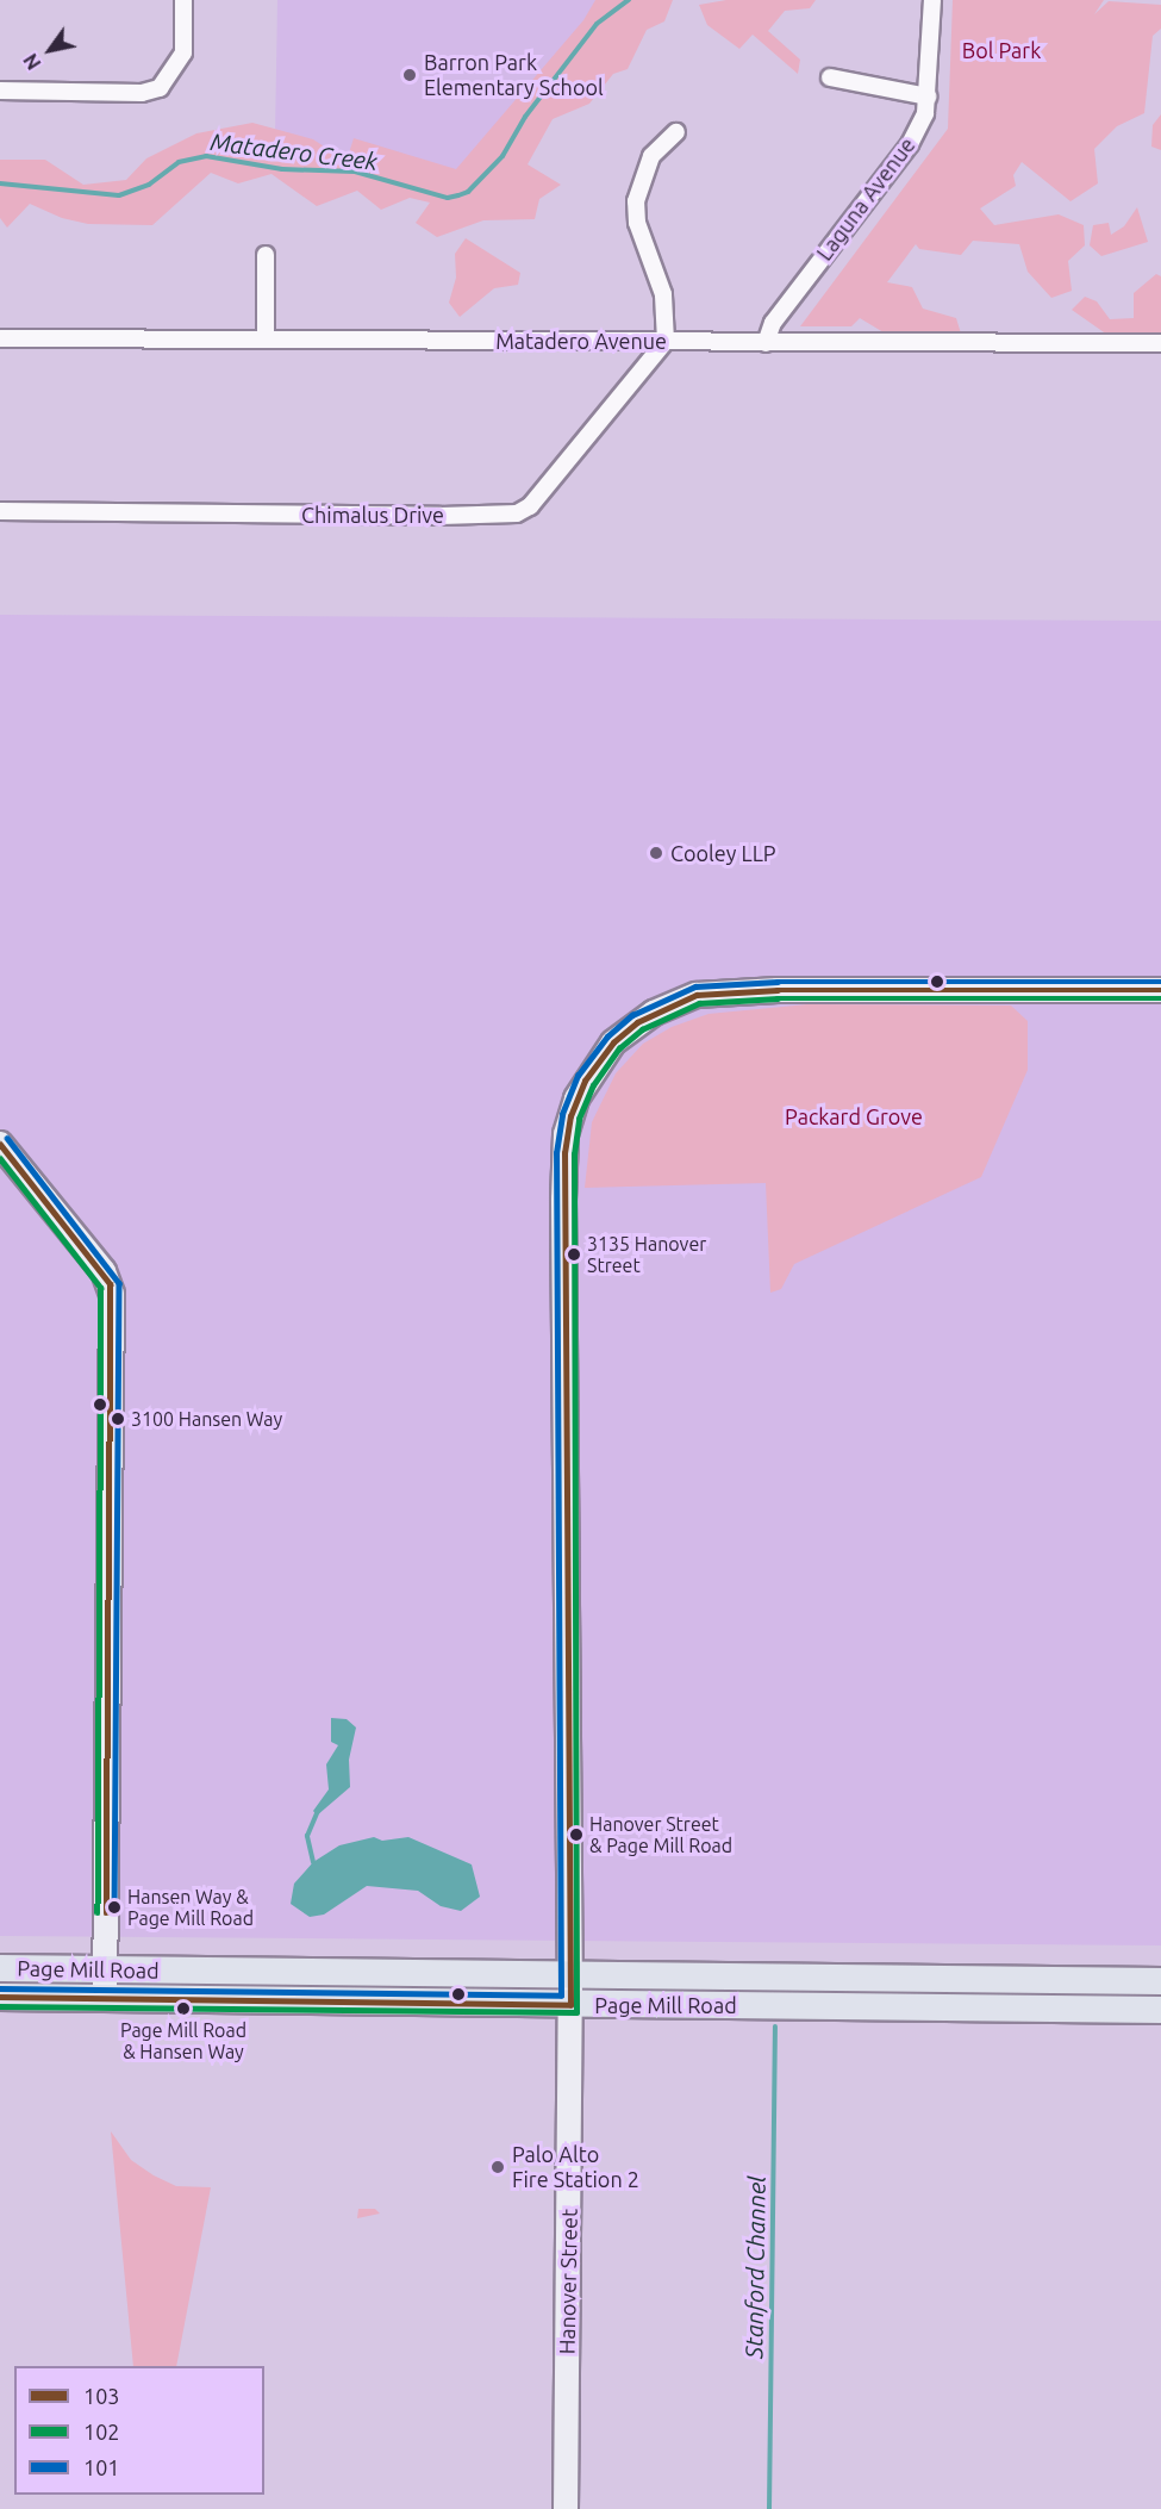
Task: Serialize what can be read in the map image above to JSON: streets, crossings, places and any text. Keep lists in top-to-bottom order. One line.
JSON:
{"streets":{"main road":["Page Mill Road"],"street":["Laguna Avenue","Matadero Avenue","Chimalus Drive","Hanover Street"]},"crossings":[["Laguna Avenue","Matadero Avenue"],["Matadero Avenue","Chimalus Drive"],["Page Mill Road","Hanover Street"]],"water":["Matadero Creek","Stanford Channel"],"parks":["Bol Park","Packard Grove"],"places":["Barron Park Elementary School","Cooley LLP","3135 Hanover Street","3100 Hansen Way","Hanover Street & Page Mill Road","Hansen Way & Page Mill Road","Page Mill Road & Hansen Way","Palo Alto Fire Station 2"],"lines":["transit line 101","transit line 103","transit line 102"],"legend":["103","102","101"],"north":"bottom left"}
